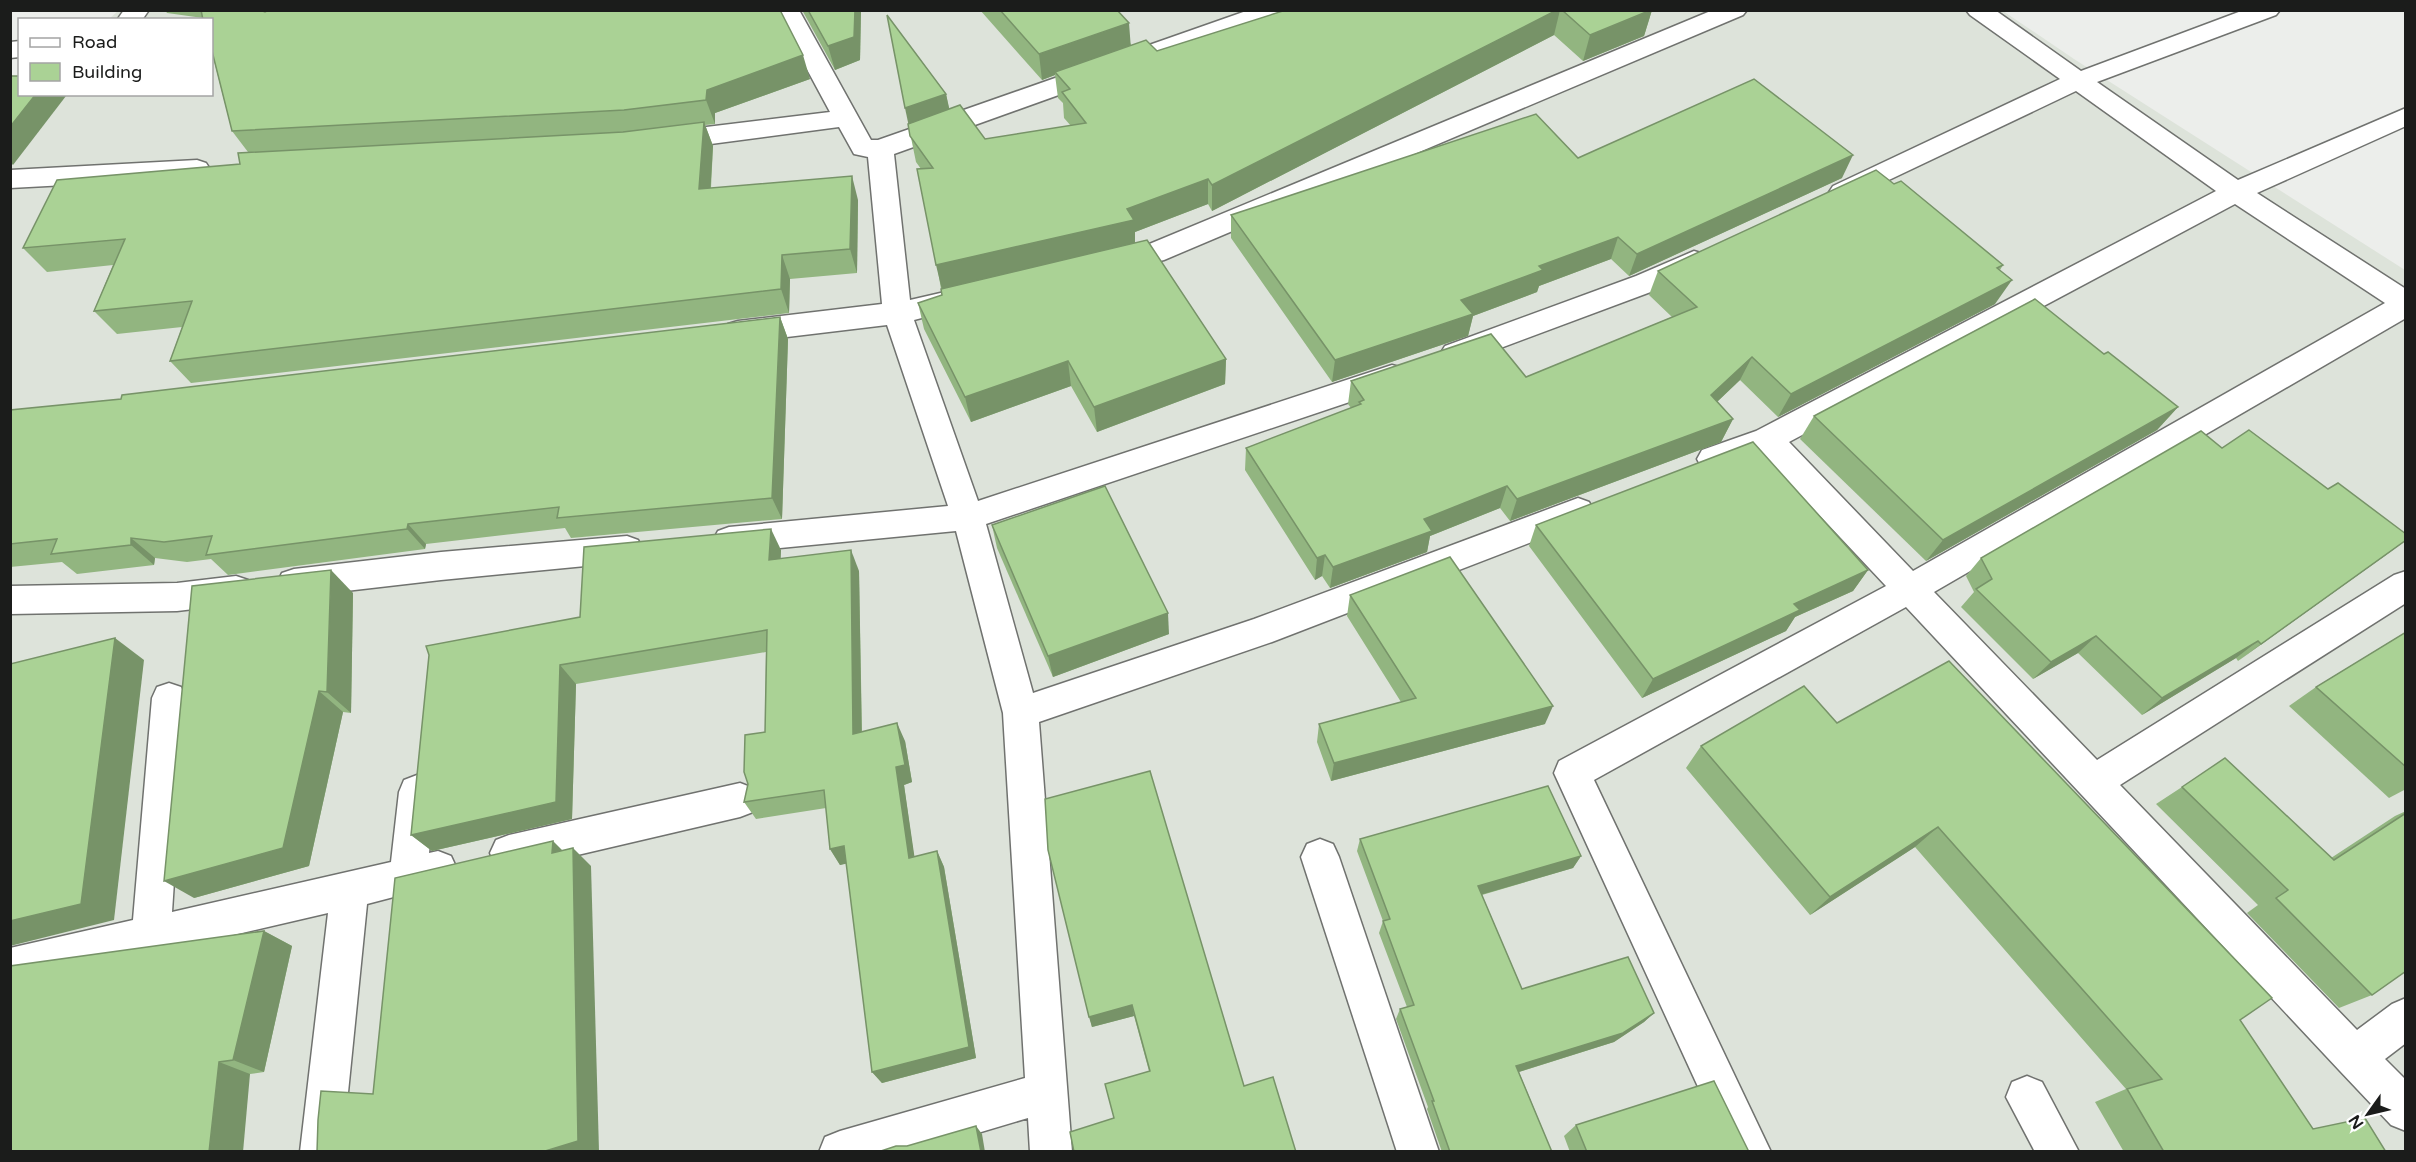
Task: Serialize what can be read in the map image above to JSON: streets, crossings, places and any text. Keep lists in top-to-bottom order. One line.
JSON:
{"legend":["Road","Building"],"north":"bottom left"}
